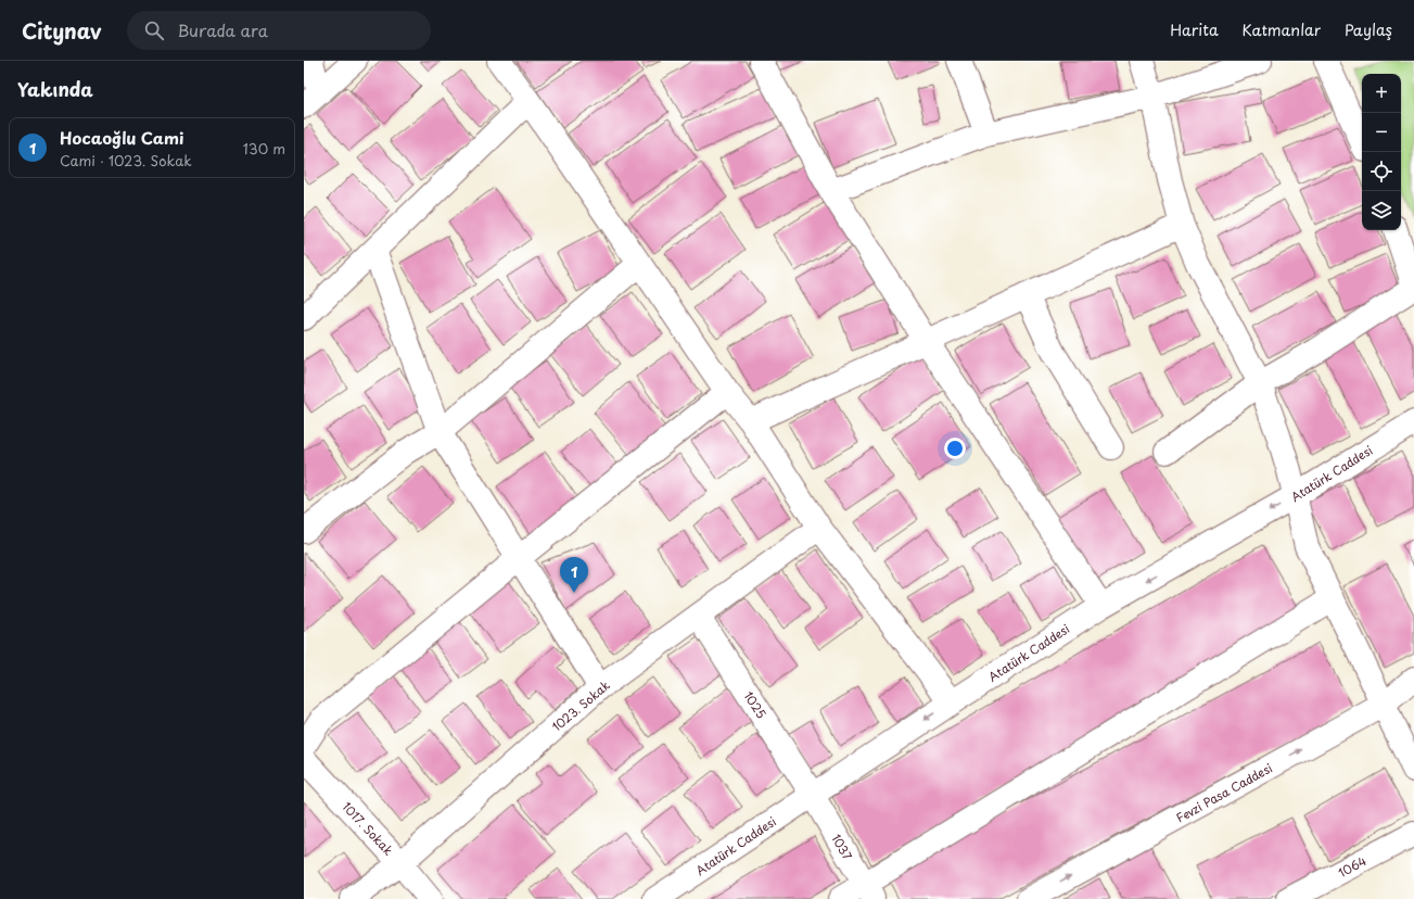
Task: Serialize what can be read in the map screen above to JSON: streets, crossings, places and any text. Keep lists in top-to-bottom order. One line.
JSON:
{"streets":{"street":["Atatürk Caddesi","1025","1023. Sokak","Fevzi Pasa Caddesi","1017. Sokak","1037","1064"]},"crossings":[["Atatürk Caddesi","1025"],["Atatürk Caddesi","1037"],["1025","1023. Sokak"],["1025","1037"],["1023. Sokak","1017. Sokak"]],"page":{"header":"Citynav","search":"Burada ara","nav":["Harita","Katmanlar","Paylaş"],"heading":"Yakında","map_buttons":["+","−"],"list":[{"mark":"1","name":"Hocaoğlu Cami","note":"Cami · 1023. Sokak","value":"130 m"}],"pins":"1"}}
